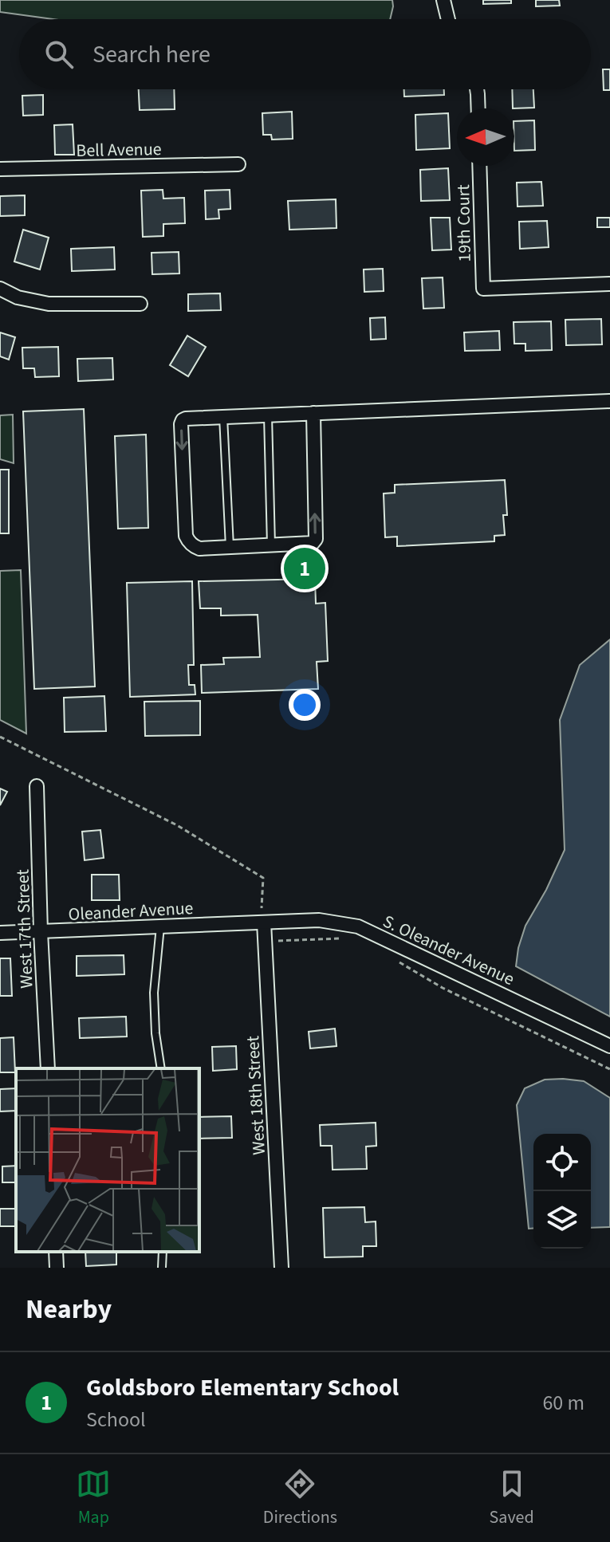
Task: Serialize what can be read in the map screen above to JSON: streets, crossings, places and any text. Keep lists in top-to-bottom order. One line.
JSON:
{"streets":{"street":["Bell Avenue","19th Court","Oleander Avenue","West 17th Street","S. Oleander Avenue","West 18th Street"]},"crossings":[["Oleander Avenue","West 17th Street"],["Oleander Avenue","S. Oleander Avenue"],["Oleander Avenue","West 18th Street"],["S. Oleander Avenue","West 18th Street"]],"north":"left","page":{"search":"Search here","pins":"1","heading":"Nearby","list":[{"mark":"1","name":"Goldsboro Elementary School","note":"School","value":"60 m"}],"nav":["Map","Directions","Saved"]}}
